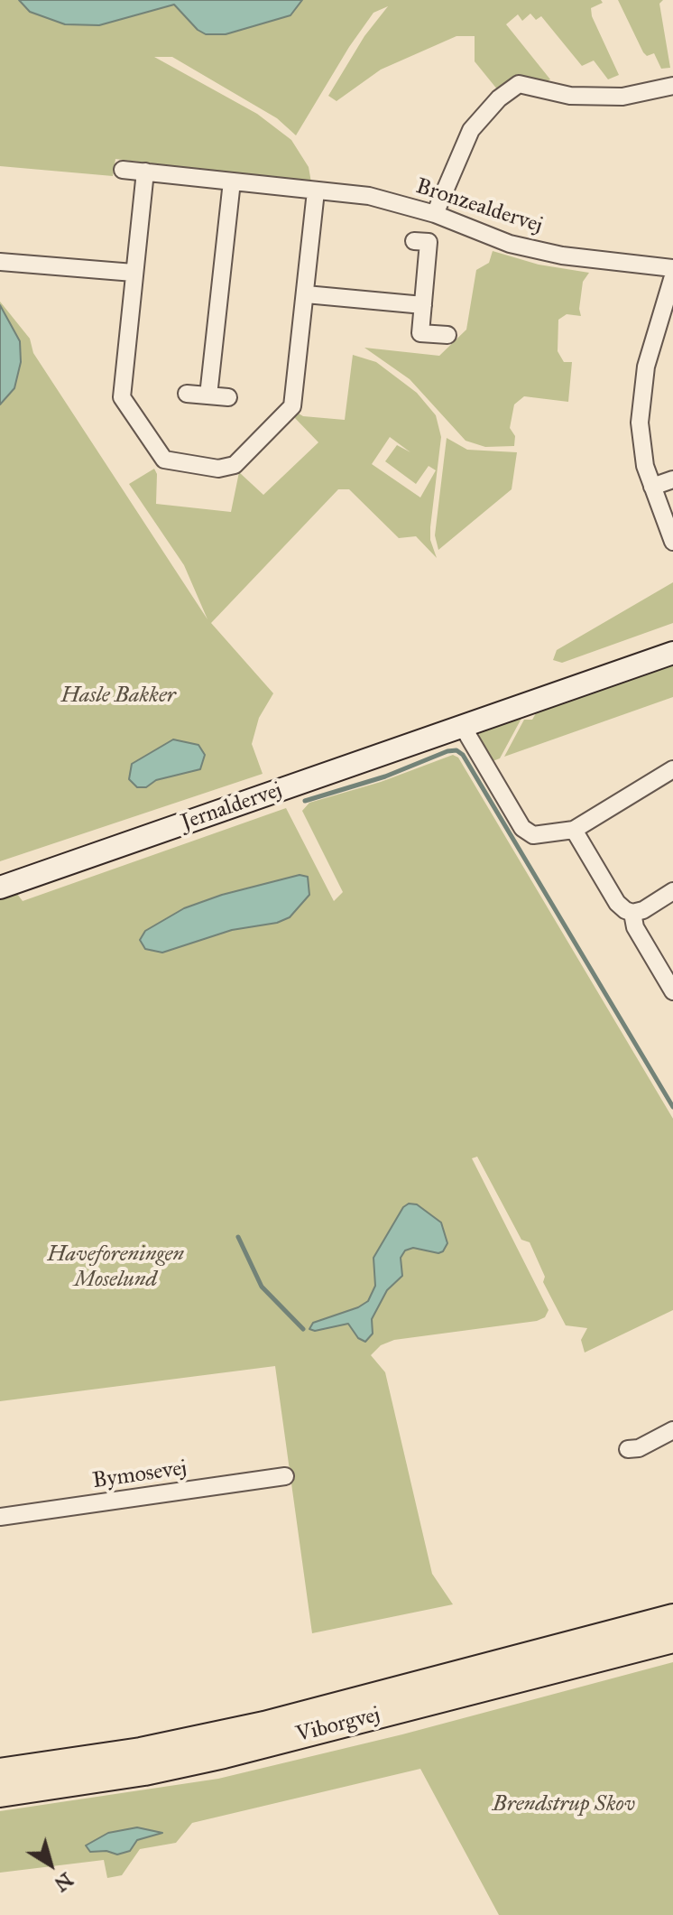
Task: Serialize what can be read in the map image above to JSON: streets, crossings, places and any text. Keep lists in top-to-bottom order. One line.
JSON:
{"streets":{"main road":["Viborgvej"],"street":["Bronzealdervej","Jernaldervej","Bymosevej"]},"parks":["Hasle Bakker","Haveforeningen Moselund","Brendstrup Skov"],"north":"bottom right"}
